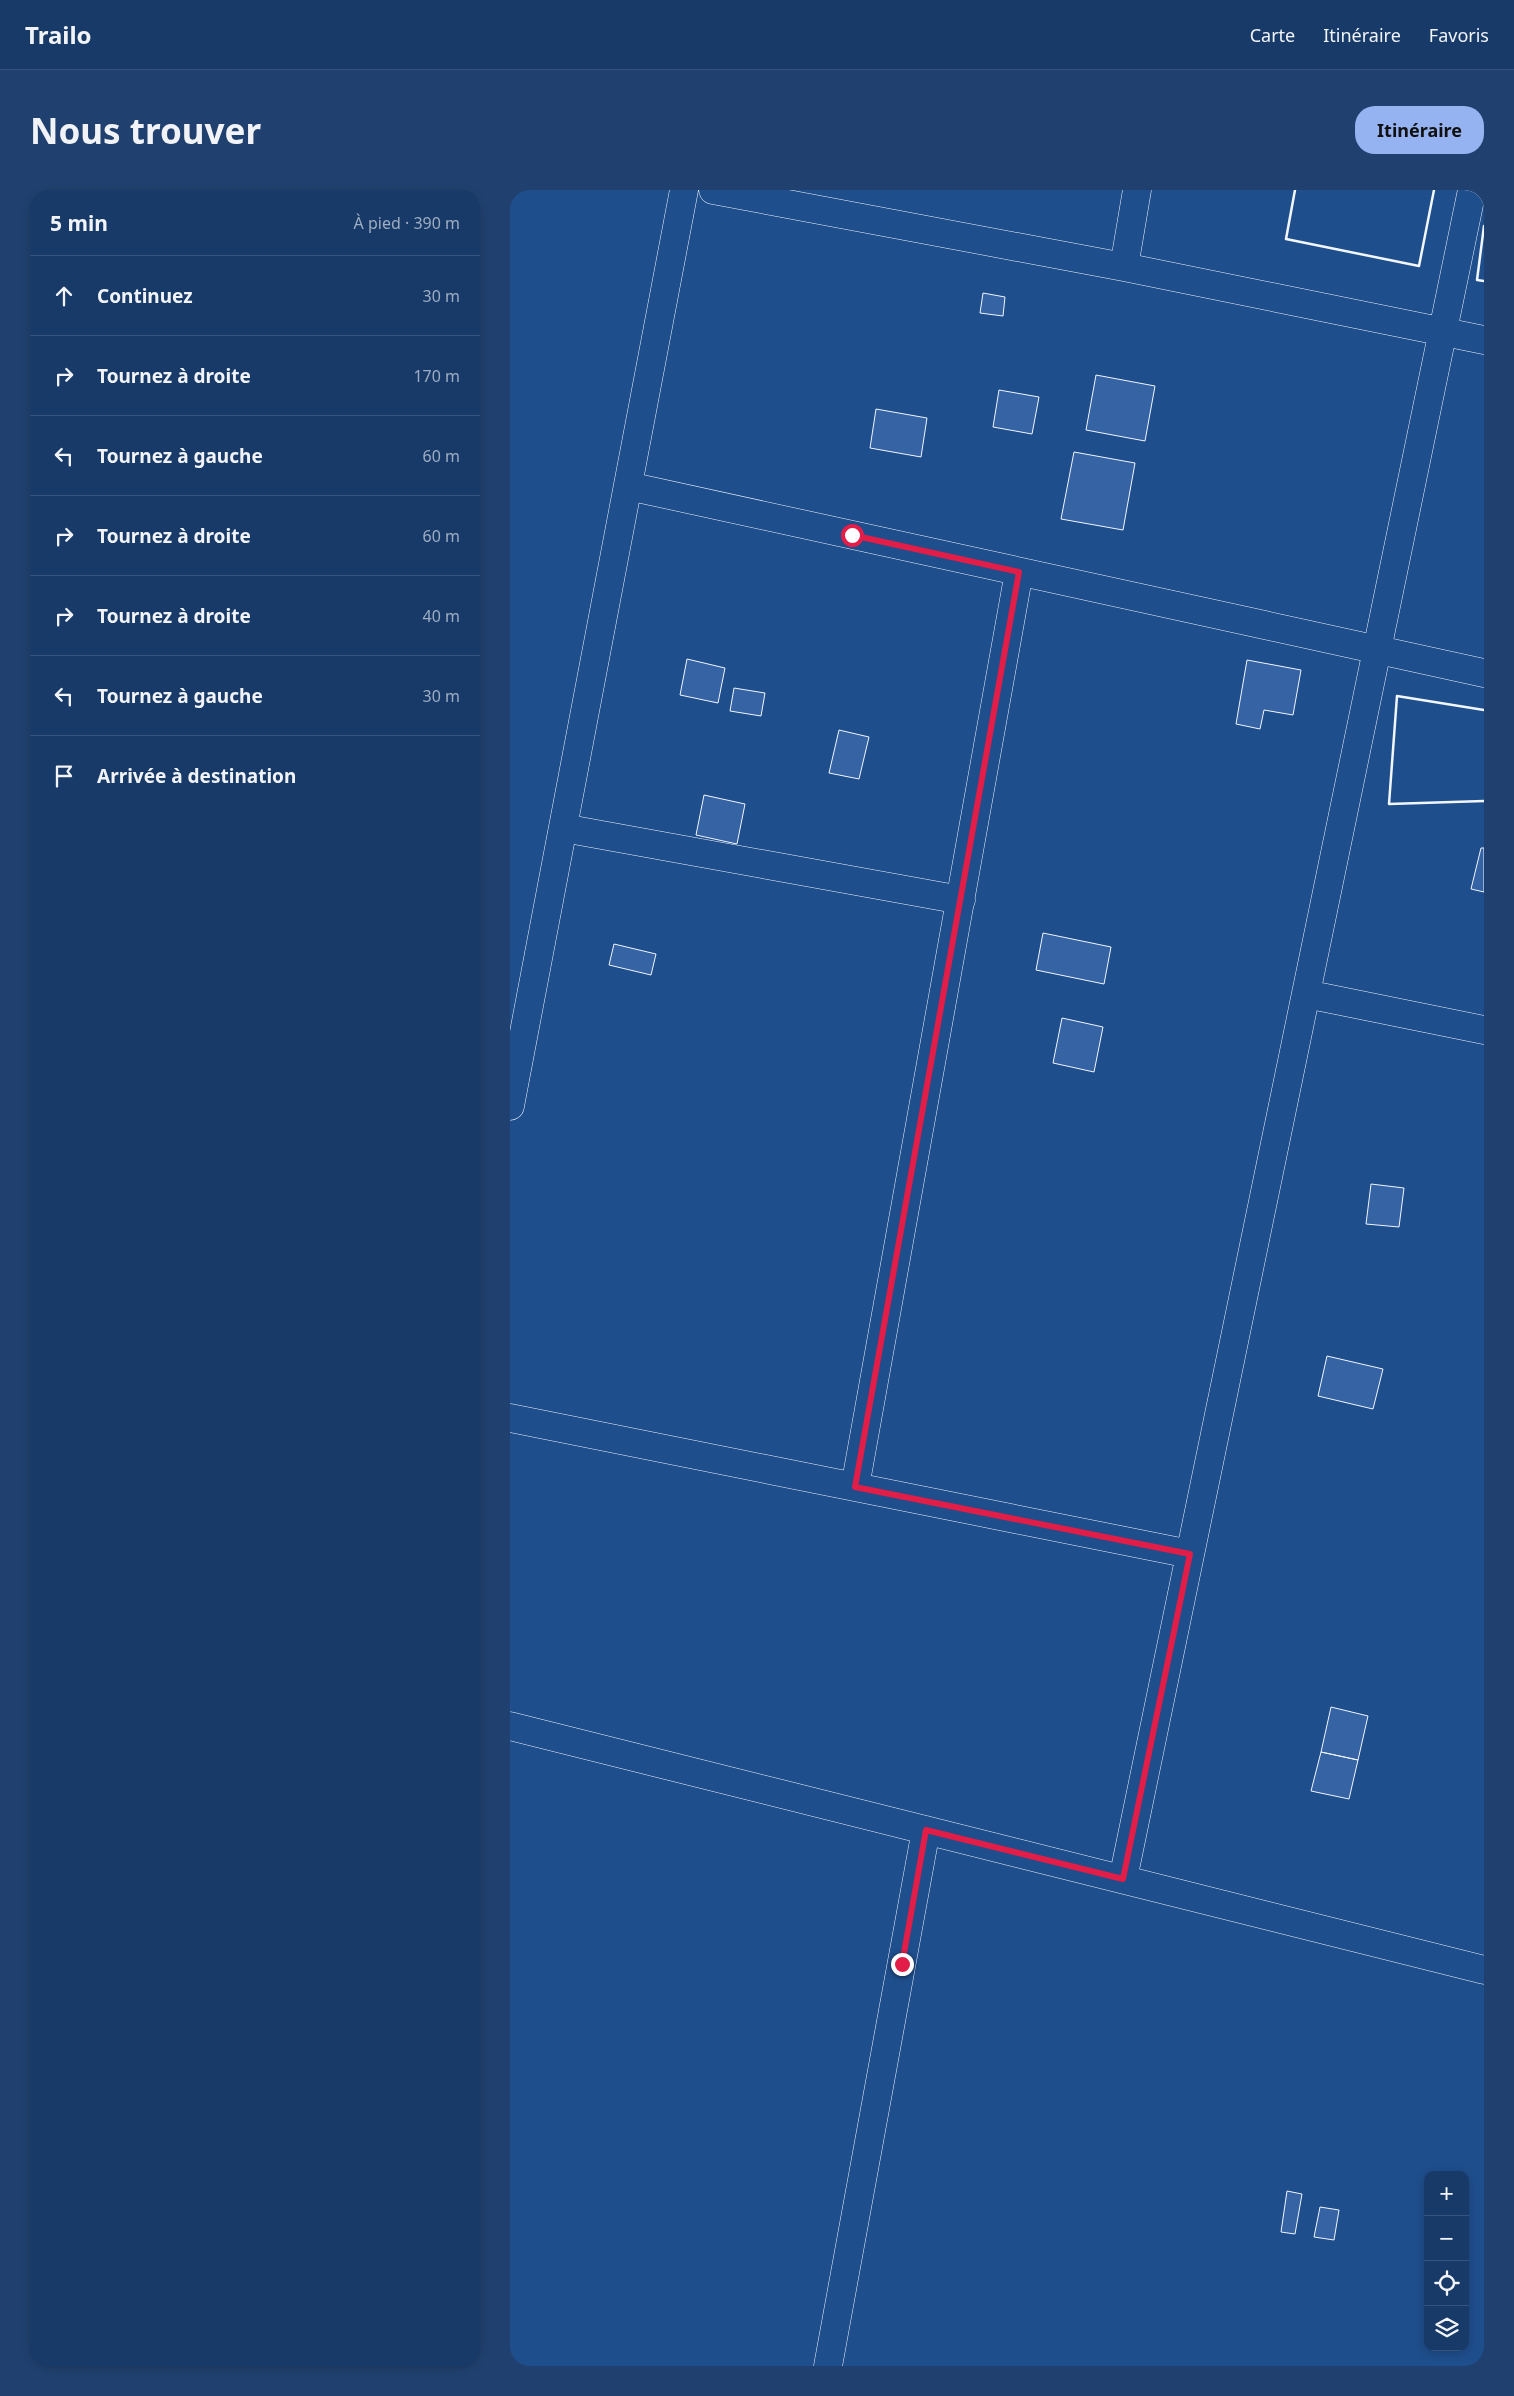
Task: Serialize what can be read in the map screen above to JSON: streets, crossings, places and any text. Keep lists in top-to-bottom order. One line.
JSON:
{"page":{"header":"Trailo","nav":["Carte","Itinéraire","Favoris"],"buttons":"Itinéraire","title":"Nous trouver","heading":["5 min","À pied · 390 m"],"list":[["Continuez","30 m"],["Tournez à droite","170 m"],["Tournez à gauche","60 m"],["Tournez à droite","60 m"],["Tournez à droite","40 m"],["Tournez à gauche","30 m"],"Arrivée à destination"],"map_buttons":["+","−"]}}
